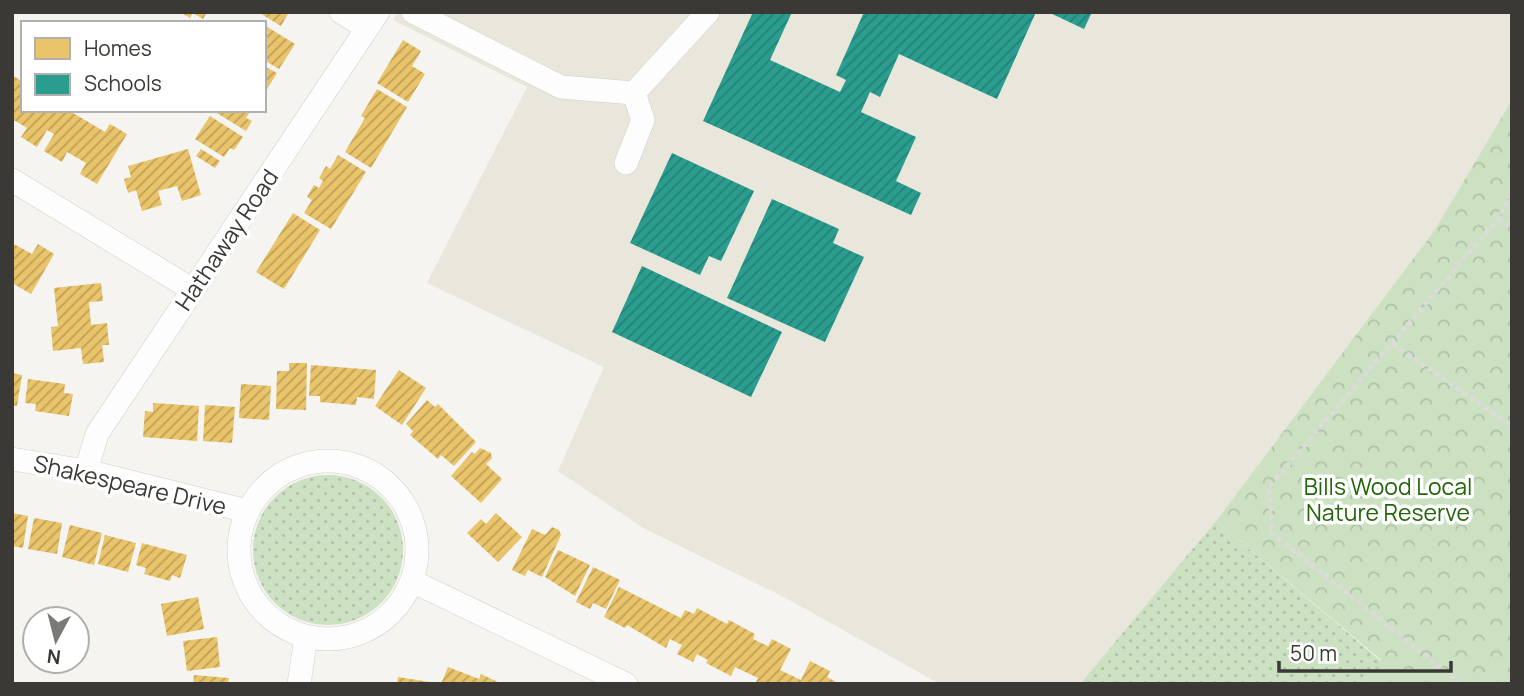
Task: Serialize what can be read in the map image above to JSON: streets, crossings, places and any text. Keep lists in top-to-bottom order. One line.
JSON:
{"streets":{"street":["Hathaway Road","Shakespeare Drive"]},"crossings":[["Hathaway Road","Shakespeare Drive"]],"parks":["Bills Wood Local Nature Reserve"],"legend":["Homes","Schools"],"scale_bar":"50 m","north":"bottom"}
